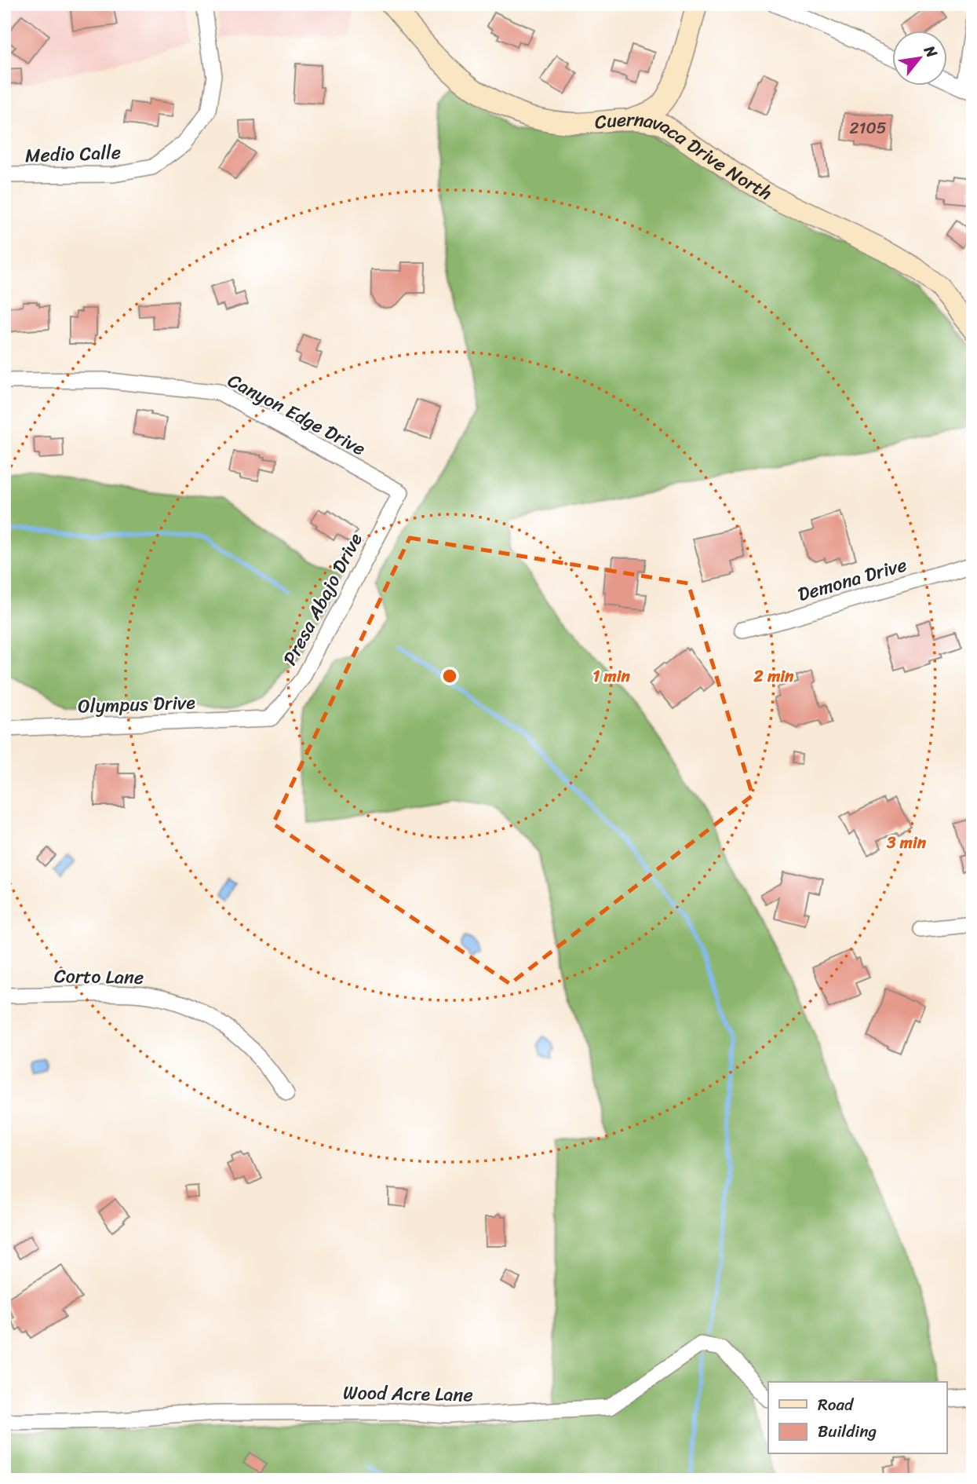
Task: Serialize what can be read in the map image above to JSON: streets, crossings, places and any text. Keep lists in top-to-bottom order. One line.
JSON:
{"streets":{"street":["Medio Calle","Cuernavaca Drive North","Canyon Edge Drive","Demona Drive","Presa Abajo Drive","Olympus Drive","Corto Lane","Wood Acre Lane"]},"crossings":[["Canyon Edge Drive","Presa Abajo Drive"],["Presa Abajo Drive","Olympus Drive"]],"house_numbers":["2105"],"legend":["Road","Building"],"north":"top right","rings":["1 min","2 min","3 min"]}
